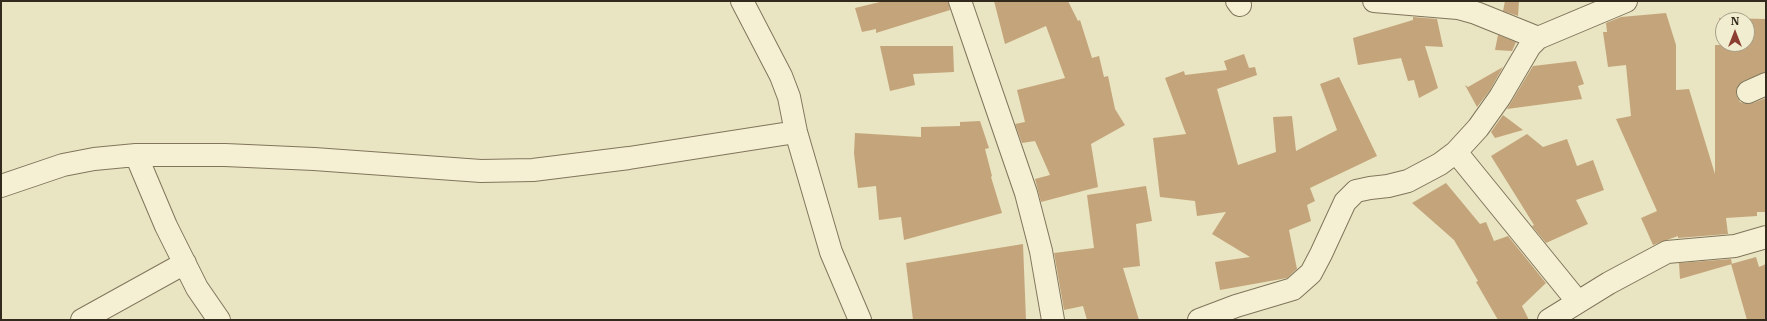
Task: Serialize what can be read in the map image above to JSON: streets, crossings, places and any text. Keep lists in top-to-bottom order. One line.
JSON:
{"north":"top"}
